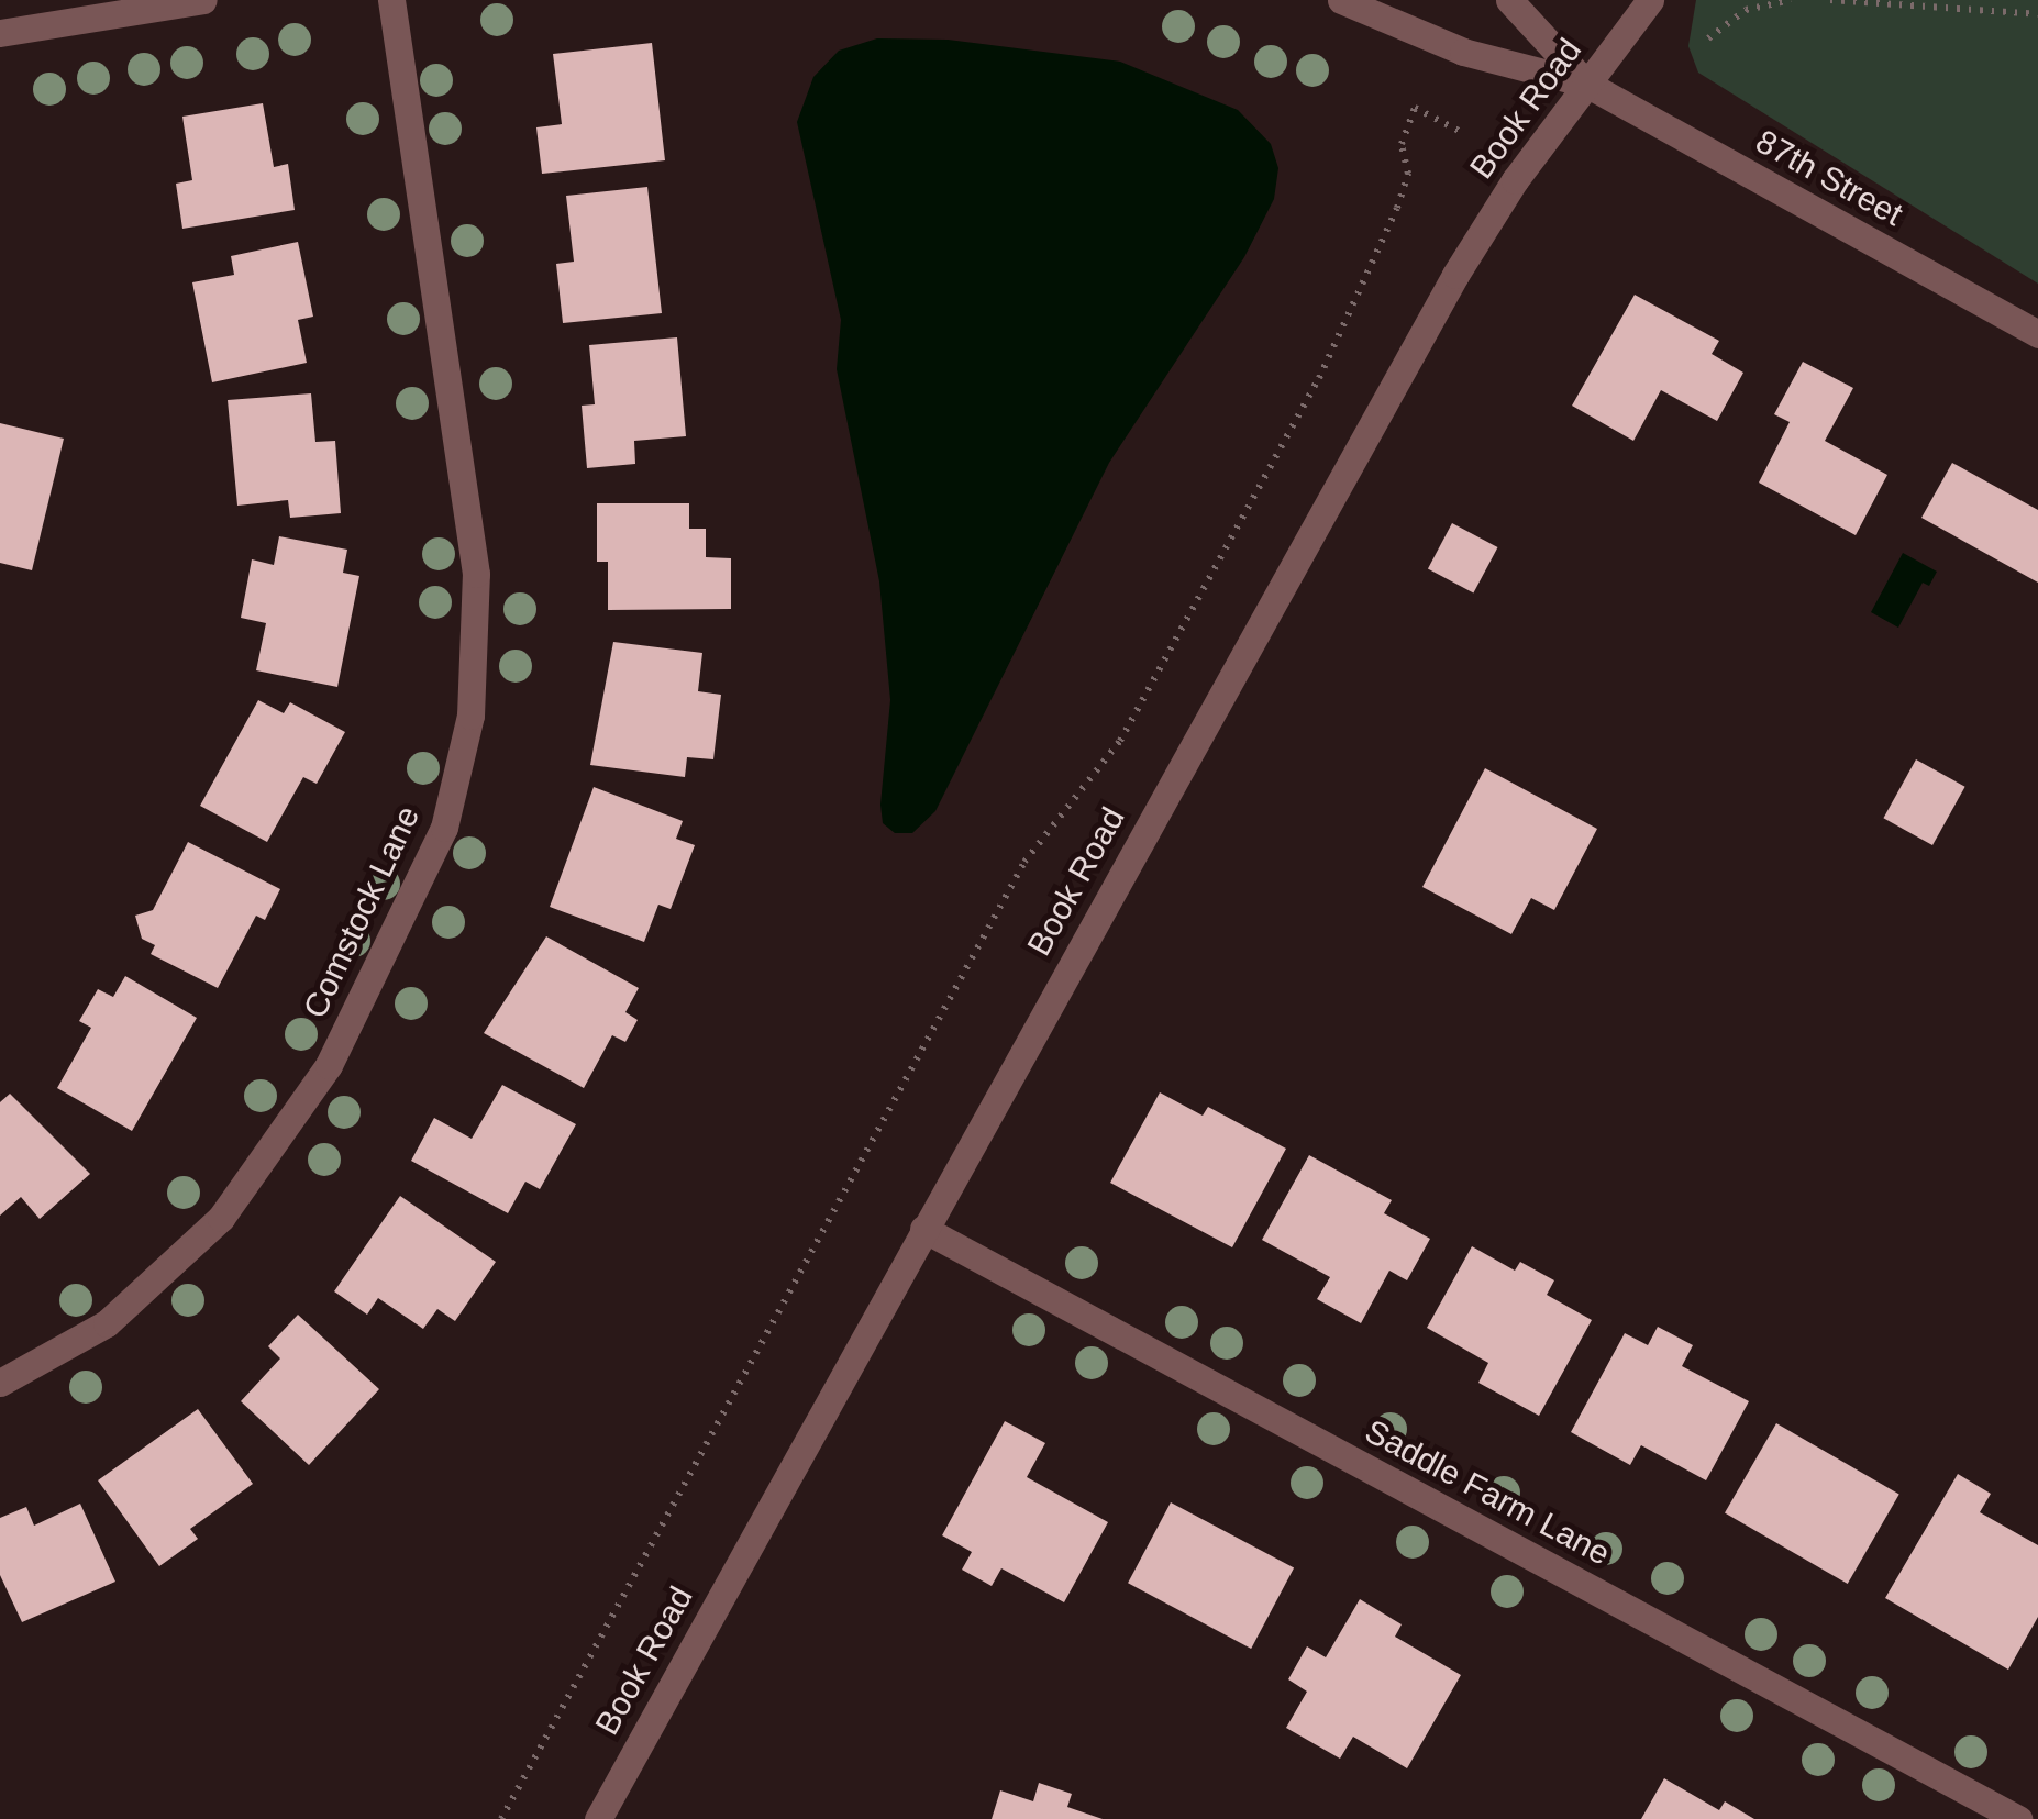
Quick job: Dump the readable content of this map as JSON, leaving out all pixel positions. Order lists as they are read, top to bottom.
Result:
{
  "streets": {
    "street": [
      "Book Road",
      "87th Street",
      "Comstock Lane",
      "Saddle Farm Lane"
    ]
  },
  "crossings": [
    ["Book Road", "87th Street"],
    ["Book Road", "Saddle Farm Lane"]
  ]
}
